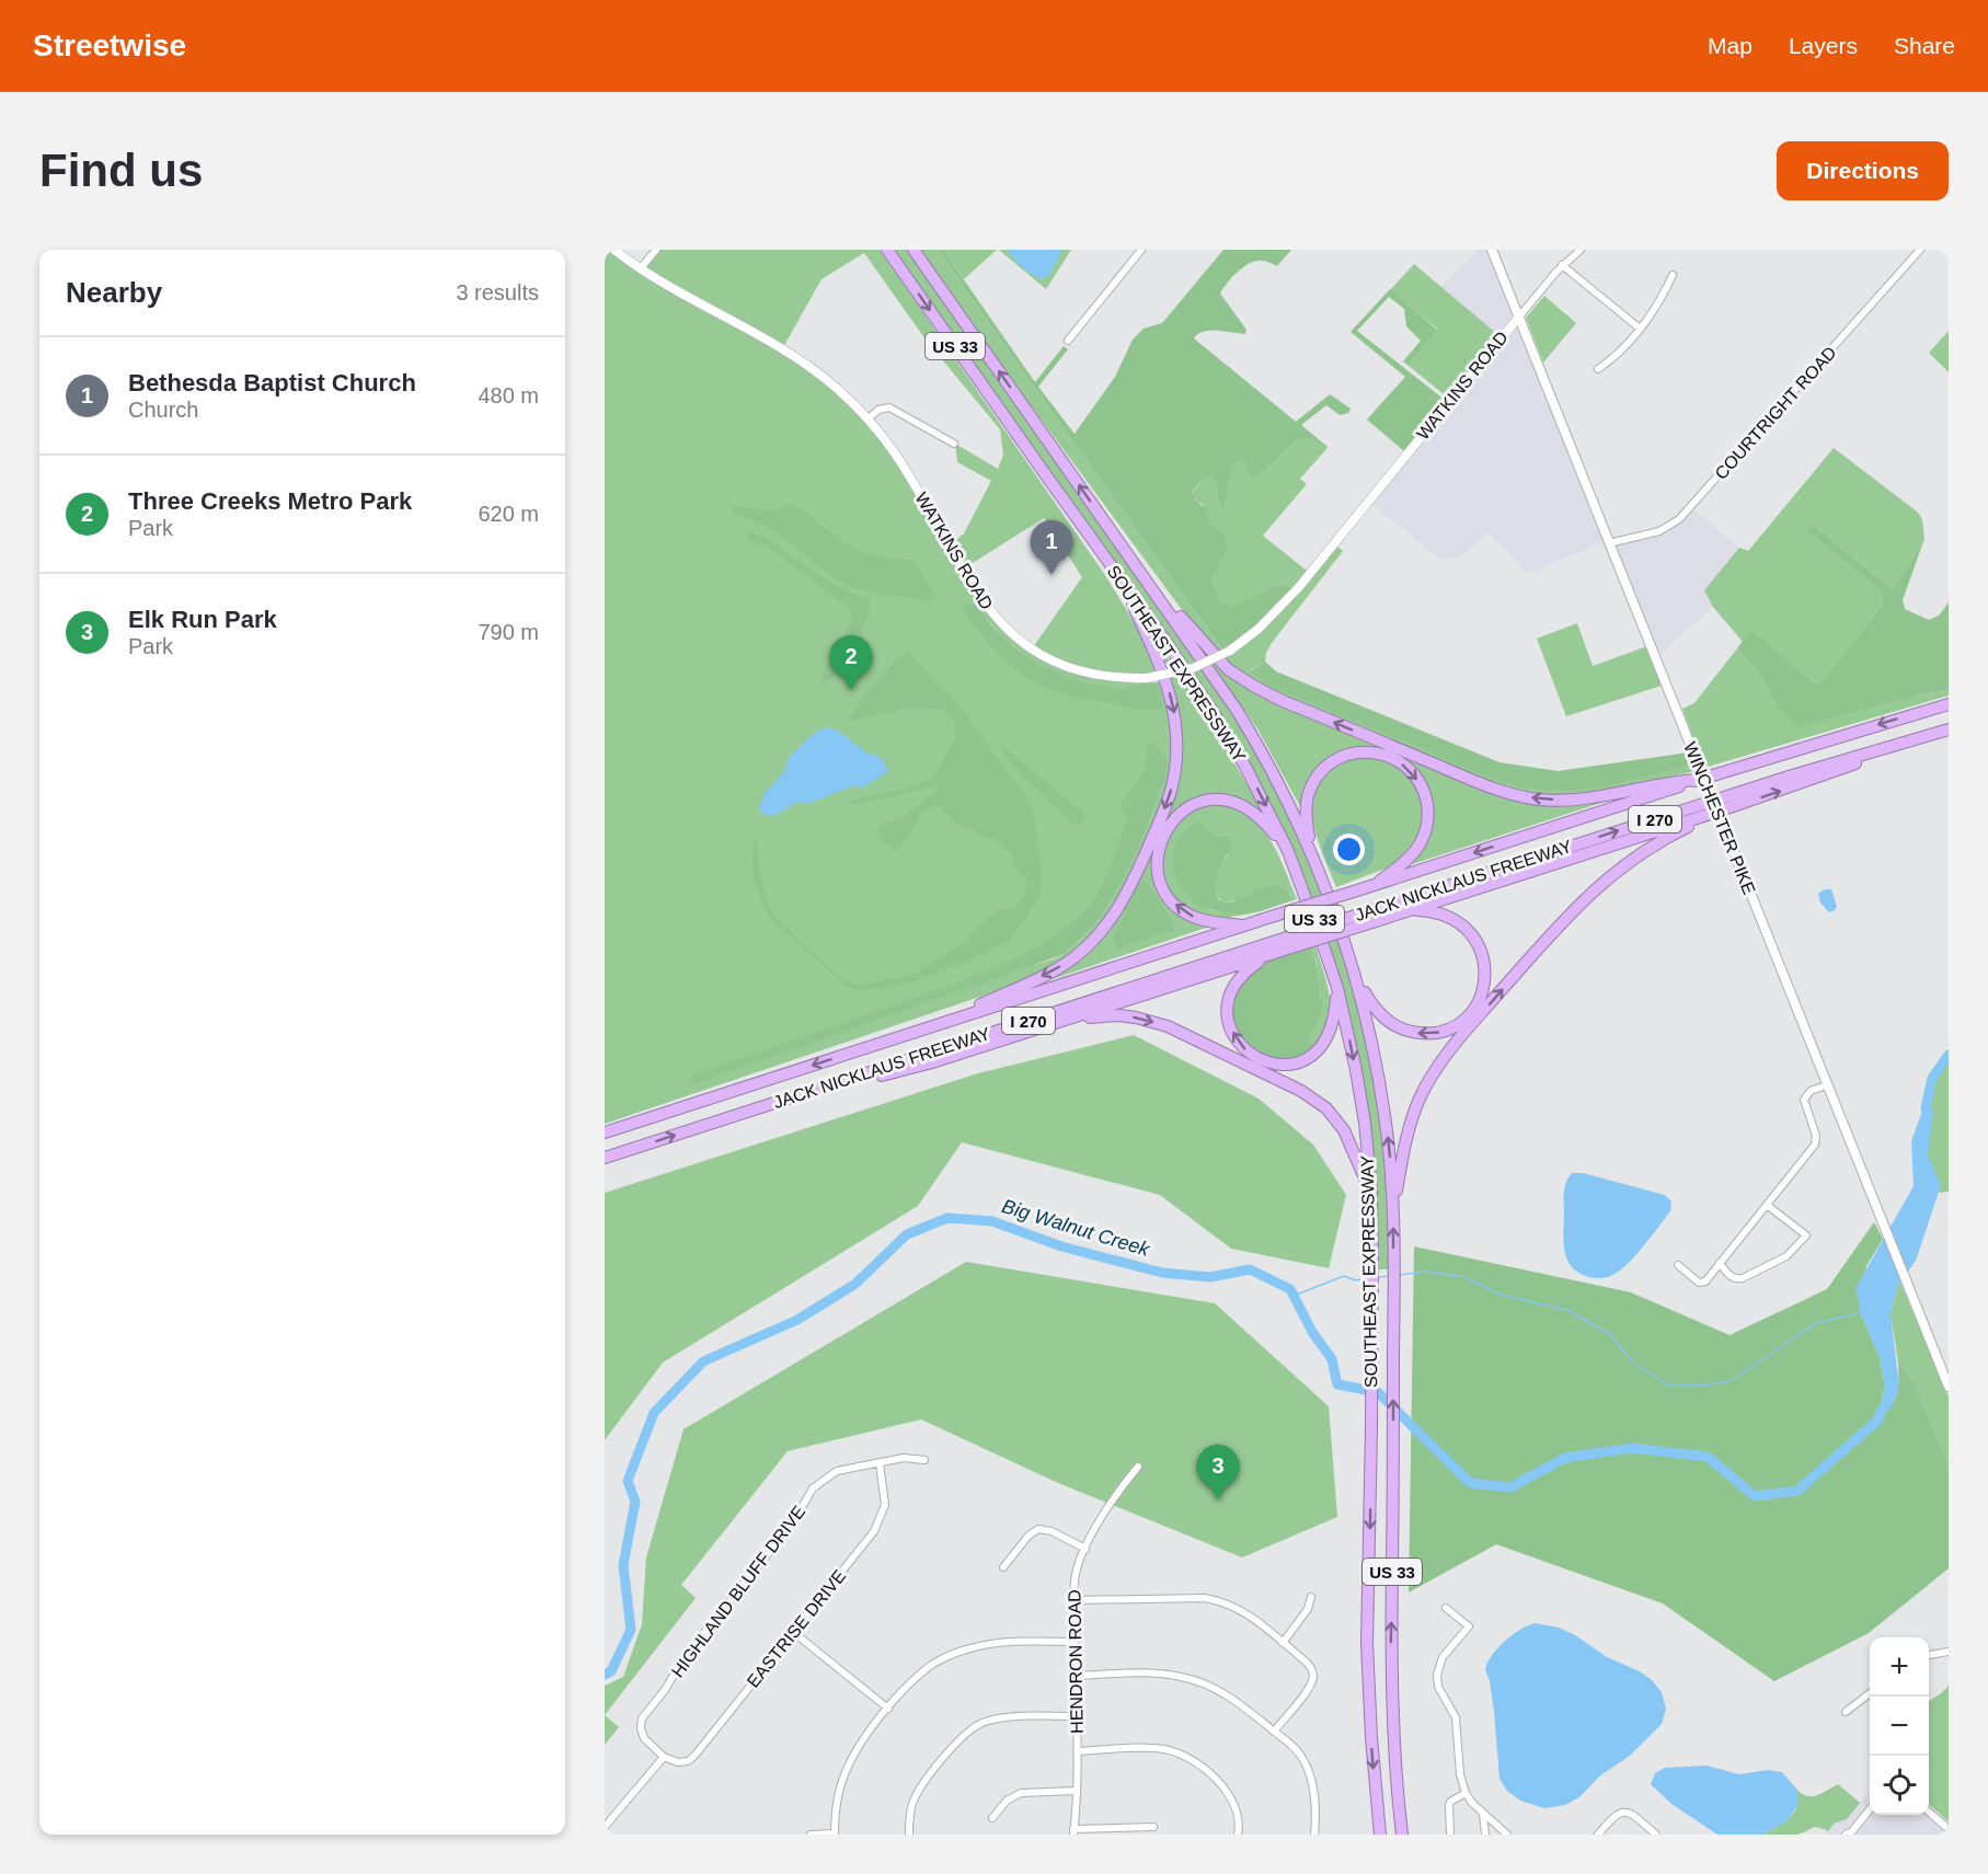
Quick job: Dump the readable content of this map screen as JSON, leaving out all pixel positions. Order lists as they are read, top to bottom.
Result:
{
  "streets": {
    "highway": [
      "US 33",
      "SOUTHEAST EXPRESSWAY",
      "I 270",
      "JACK NICKLAUS FREEWAY"
    ],
    "main road": ["WINCHESTER PIKE"],
    "street": [
      "WATKINS ROAD",
      "COURTRIGHT ROAD",
      "HIGHLAND BLUFF DRIVE",
      "EASTRISE DRIVE",
      "HENDRON ROAD"
    ]
  },
  "crossings": [
    ["WATKINS ROAD", "WINCHESTER PIKE"],
    ["COURTRIGHT ROAD", "WINCHESTER PIKE"],
    ["HIGHLAND BLUFF DRIVE", "EASTRISE DRIVE"]
  ],
  "water": ["Big Walnut Creek"],
  "page": {
    "header": "Streetwise",
    "nav": ["Map", "Layers", "Share"],
    "buttons": "Directions",
    "title": "Find us",
    "heading": ["Nearby", "3 results"],
    "list": [
      {
        "mark": "1",
        "name": "Bethesda Baptist Church",
        "note": "Church",
        "value": "480 m"
      },
      {
        "mark": "2",
        "name": "Three Creeks Metro Park",
        "note": "Park",
        "value": "620 m"
      },
      {
        "mark": "3",
        "name": "Elk Run Park",
        "note": "Park",
        "value": "790 m"
      }
    ],
    "pins": ["1", "2", "3"],
    "map_buttons": ["+", "−"]
  }
}
